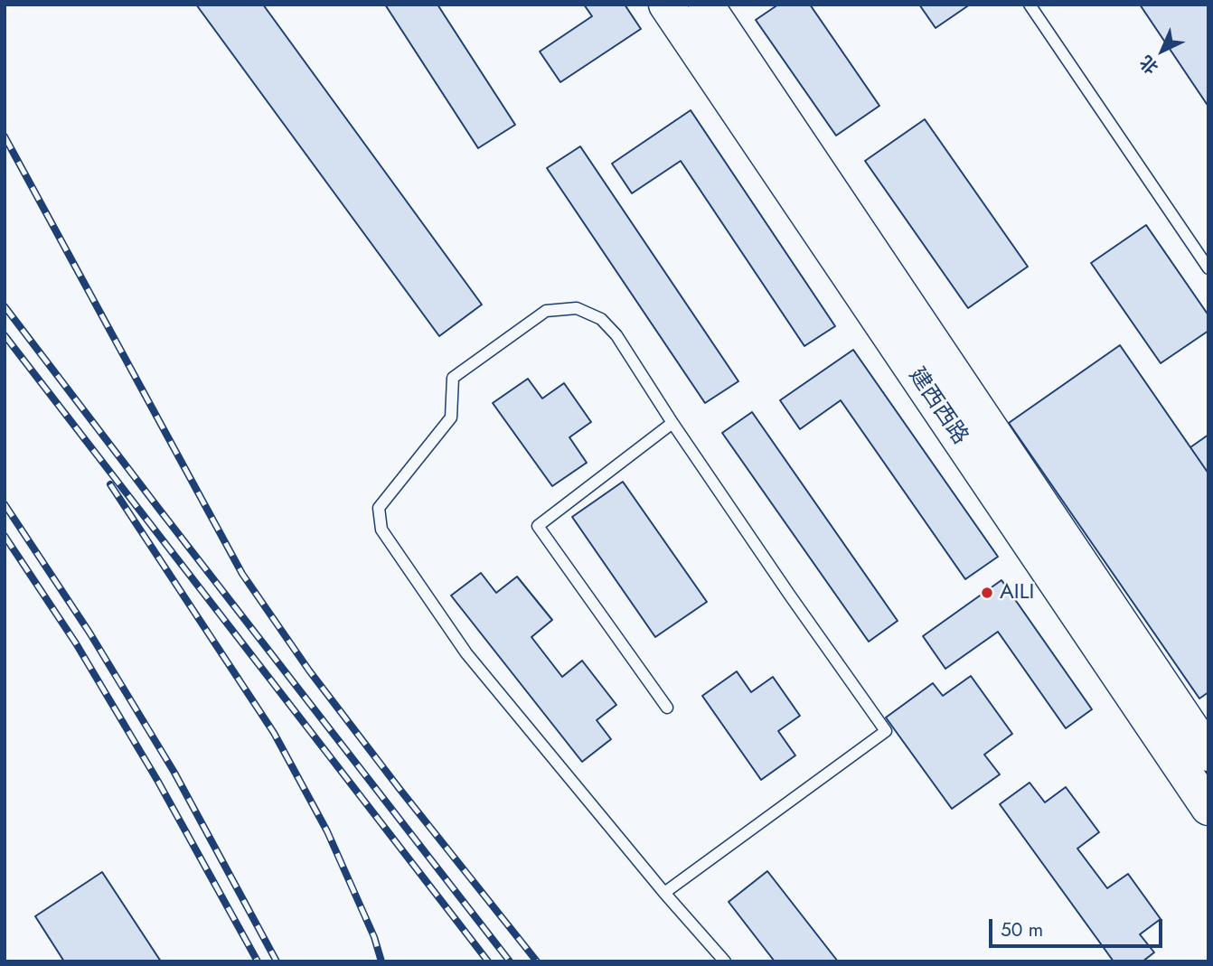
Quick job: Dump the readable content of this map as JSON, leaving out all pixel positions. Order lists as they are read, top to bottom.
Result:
{
  "streets": {
    "highway": ["建西西路"]
  },
  "places": ["AILI"],
  "scale_bar": "50 m",
  "north": "bottom left"
}
